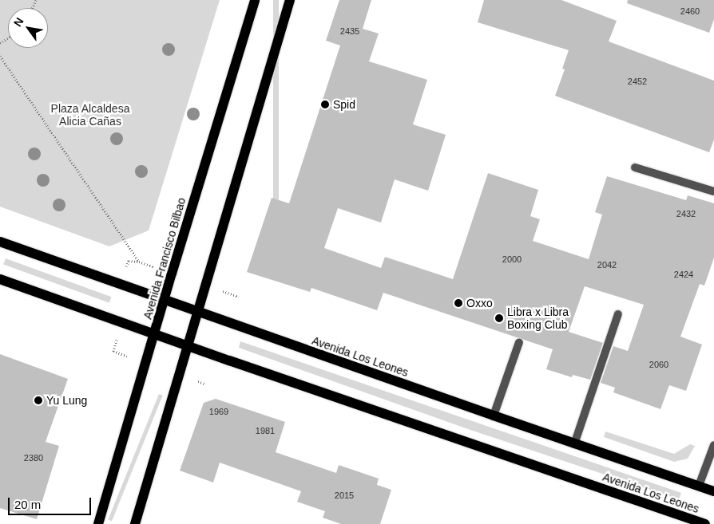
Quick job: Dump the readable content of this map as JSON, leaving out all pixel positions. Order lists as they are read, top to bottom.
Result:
{
  "streets": {
    "main road": ["Avenida Francisco Bilbao", "Avenida Los Leones"]
  },
  "crossings": [
    ["Avenida Francisco Bilbao", "Avenida Los Leones"]
  ],
  "parks": ["Plaza Alcaldesa Alicia Cañas"],
  "places": [
    "Spid",
    "Oxxo",
    "Libra x Libra Boxing Club",
    "Yu Lung"
  ],
  "house_numbers": [
    "2460",
    "2435",
    "2452",
    "2432",
    "2000",
    "2042",
    "2424",
    "2060",
    "1969",
    "1981",
    "2380",
    "2015"
  ],
  "scale_bar": "20 m",
  "north": "top left"
}
